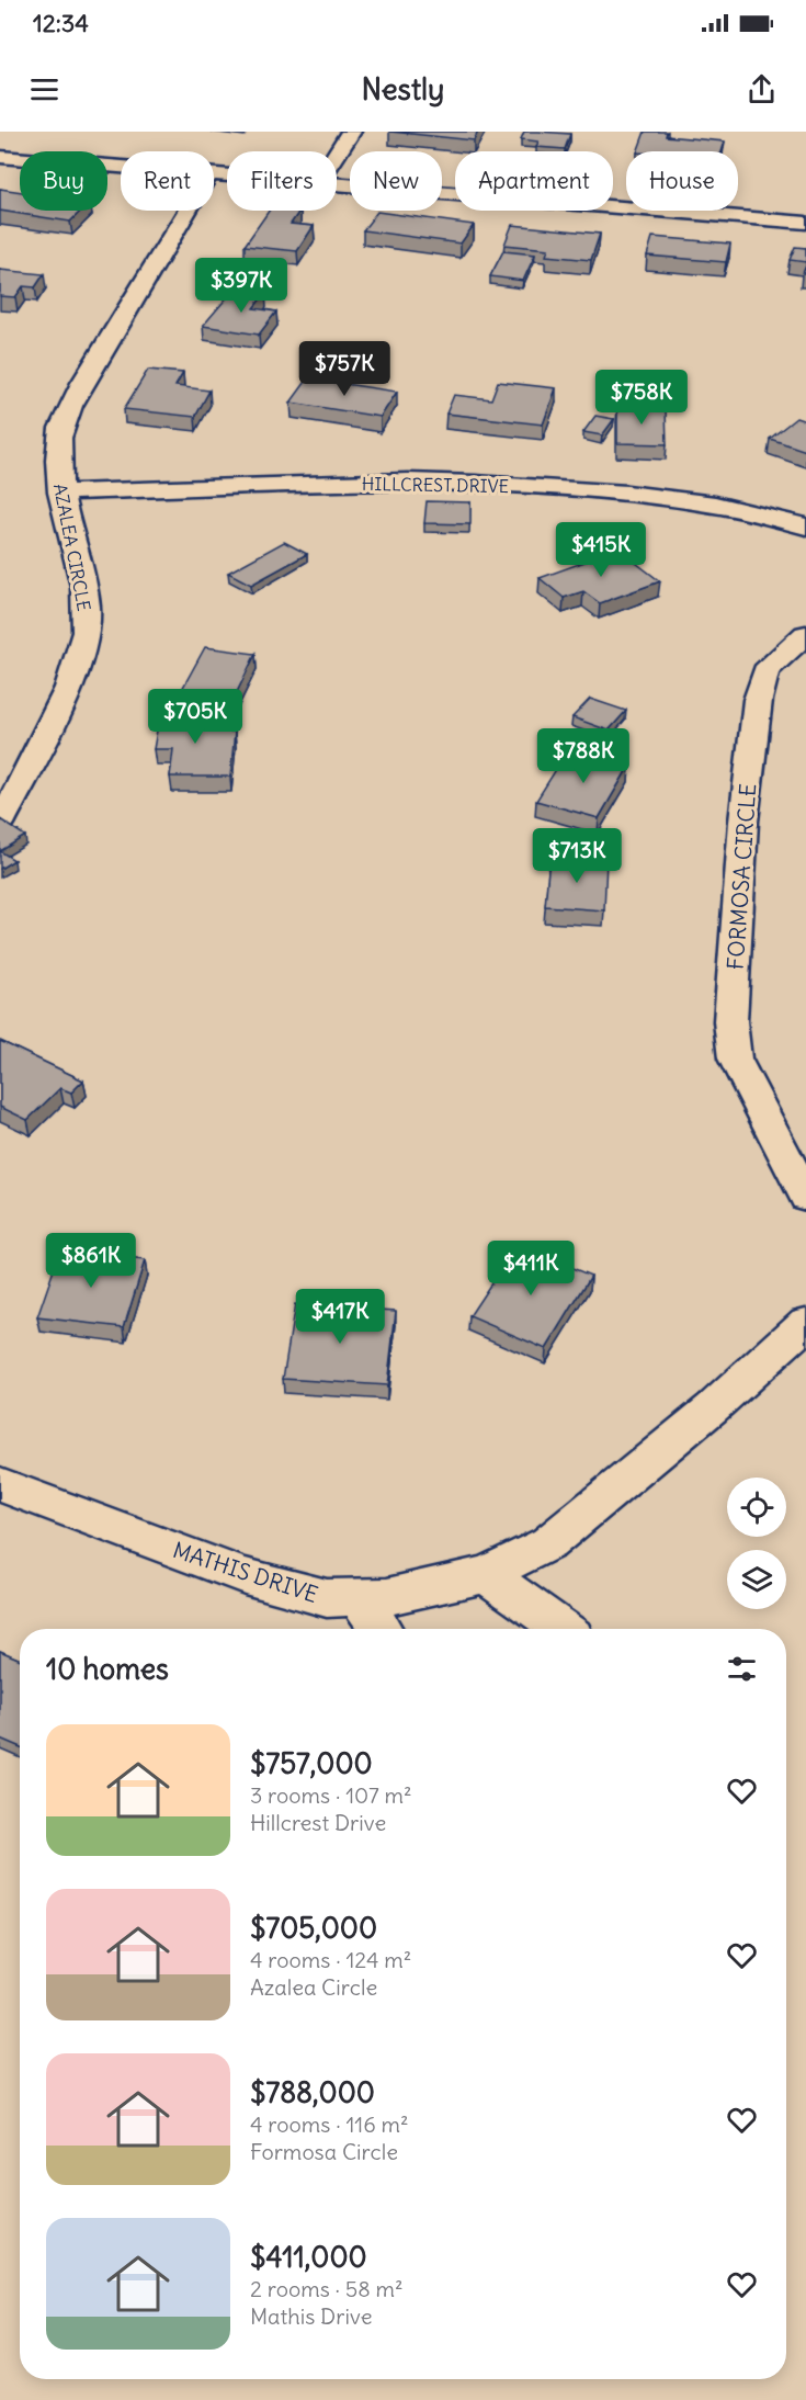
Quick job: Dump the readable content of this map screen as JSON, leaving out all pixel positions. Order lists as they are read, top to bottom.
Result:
{
  "streets": {
    "street": [
      "HILLCREST DRIVE",
      "AZALEA CIRCLE",
      "FORMOSA CIRCLE",
      "MATHIS DRIVE"
    ]
  },
  "crossings": [
    ["HILLCREST DRIVE", "AZALEA CIRCLE"]
  ],
  "page": {
    "status": "12:34",
    "header": "Nestly",
    "chip": [
      "Buy",
      "Rent",
      "Filters",
      "New",
      "Apartment",
      "House"
    ],
    "price": [
      "$397K",
      "$757K",
      "$758K",
      "$415K",
      "$705K",
      "$788K",
      "$713K",
      "$861K",
      "$411K",
      "$417K"
    ],
    "heading": "10 homes",
    "list": [
      {
        "name": "$757,000",
        "note": "3 rooms · 107 m² · Hillcrest Drive"
      },
      {
        "name": "$705,000",
        "note": "4 rooms · 124 m² · Azalea Circle"
      },
      {
        "name": "$788,000",
        "note": "4 rooms · 116 m² · Formosa Circle"
      },
      {
        "name": "$411,000",
        "note": "2 rooms · 58 m² · Mathis Drive"
      }
    ]
  }
}
